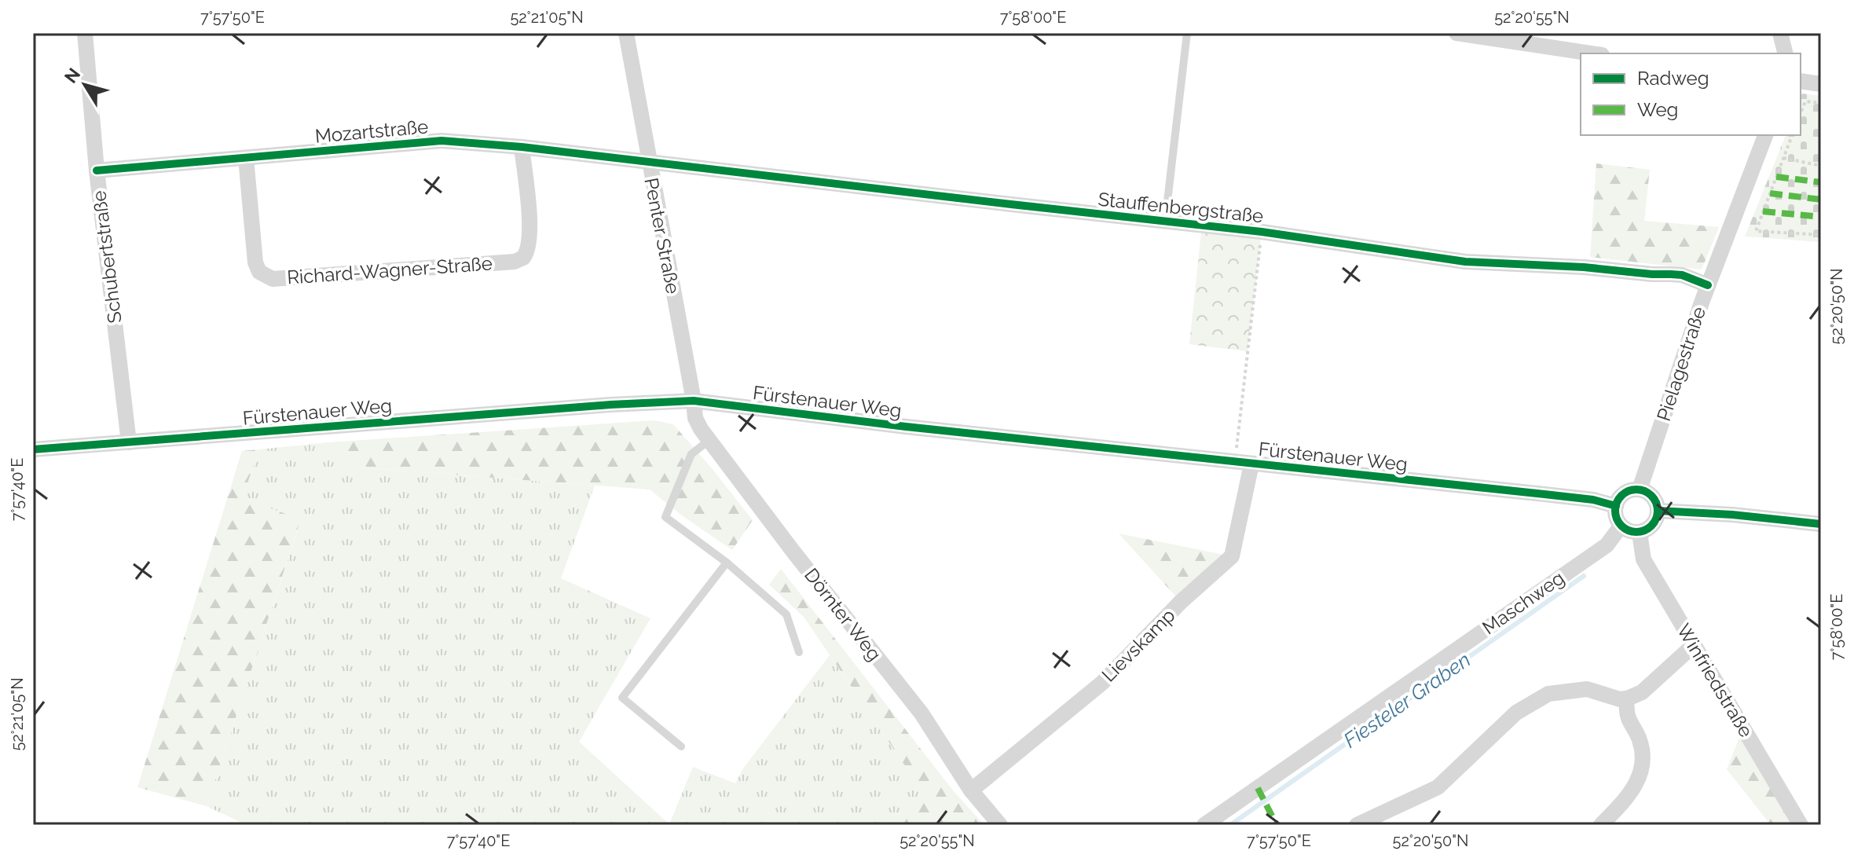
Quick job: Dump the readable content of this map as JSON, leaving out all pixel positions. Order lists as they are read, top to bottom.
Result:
{
  "streets": {
    "street": [
      "Mozartstraße",
      "Stauffenbergstraße",
      "Penter Straße",
      "Schubertstraße",
      "Richard-Wagner-Straße",
      "Pielagestraße",
      "Fürstenauer Weg",
      "Maschweg",
      "Dörnter Weg",
      "Lievskamp",
      "Winfriedstraße"
    ]
  },
  "crossings": [
    ["Mozartstraße", "Stauffenbergstraße"],
    ["Mozartstraße", "Penter Straße"],
    ["Mozartstraße", "Schubertstraße"],
    ["Mozartstraße", "Richard-Wagner-Straße"],
    ["Stauffenbergstraße", "Penter Straße"],
    ["Stauffenbergstraße", "Pielagestraße"],
    ["Penter Straße", "Fürstenauer Weg"],
    ["Penter Straße", "Dörnter Weg"],
    ["Schubertstraße", "Fürstenauer Weg"],
    ["Pielagestraße", "Fürstenauer Weg"],
    ["Pielagestraße", "Maschweg"],
    ["Pielagestraße", "Winfriedstraße"],
    ["Fürstenauer Weg", "Maschweg"],
    ["Fürstenauer Weg", "Dörnter Weg"],
    ["Fürstenauer Weg", "Lievskamp"],
    ["Fürstenauer Weg", "Winfriedstraße"],
    ["Maschweg", "Winfriedstraße"],
    ["Dörnter Weg", "Lievskamp"]
  ],
  "water": ["Fiesteler Graben"],
  "legend": ["Radweg", "Weg"],
  "north": "top left",
  "coordinates": [
    "7°57'50\"E",
    "52°21'05\"N",
    "7°58'00\"E",
    "52°20'55\"N",
    "52°20'50\"N",
    "7°57'40\"E"
  ]
}
